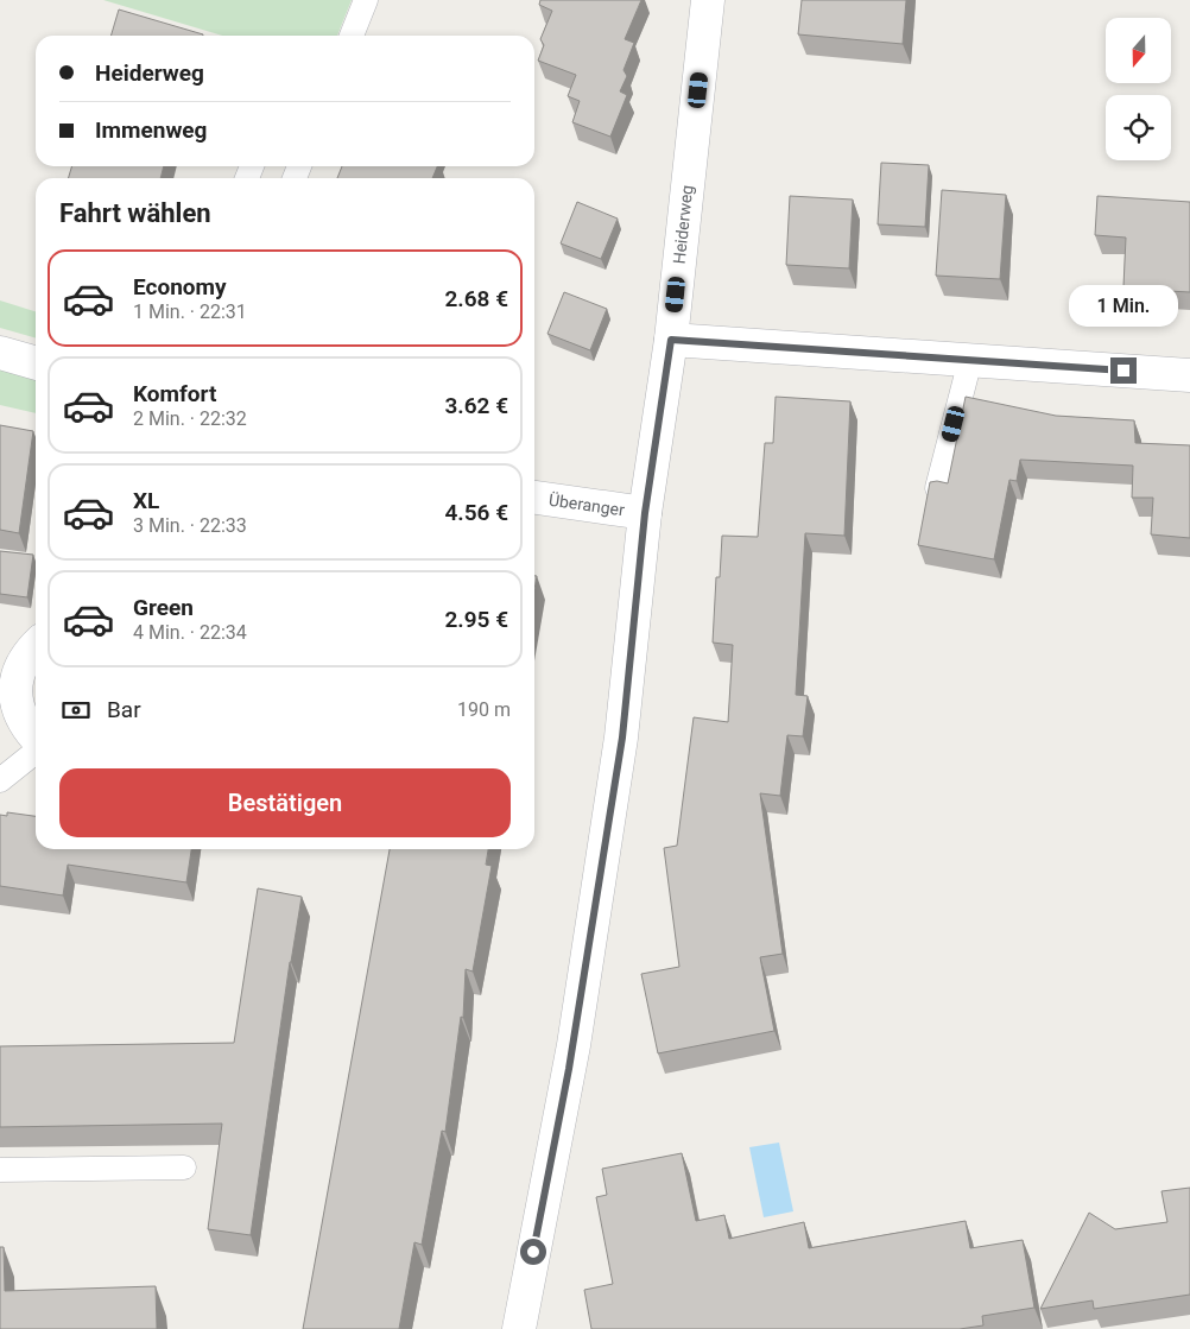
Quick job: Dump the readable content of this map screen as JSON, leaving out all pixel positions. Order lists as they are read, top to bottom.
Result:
{
  "streets": {
    "street": ["Heiderweg", "Überanger"]
  },
  "crossings": [
    ["Heiderweg", "Überanger"]
  ],
  "north": "bottom",
  "page": {
    "banner": ["Heiderweg", "Immenweg"],
    "heading": "Fahrt wählen",
    "list": [
      {
        "name": "Economy",
        "note": "1 Min. · 22:31",
        "value": "2.68 €"
      },
      {
        "name": "Komfort",
        "note": "2 Min. · 22:32",
        "value": "3.62 €"
      },
      {
        "name": "XL",
        "note": "3 Min. · 22:33",
        "value": "4.56 €"
      },
      {
        "name": "Green",
        "note": "4 Min. · 22:34",
        "value": "2.95 €"
      }
    ],
    "bubble": "1 Min.",
    "pay": ["Bar", "190 m"],
    "buttons": "Bestätigen"
  }
}
